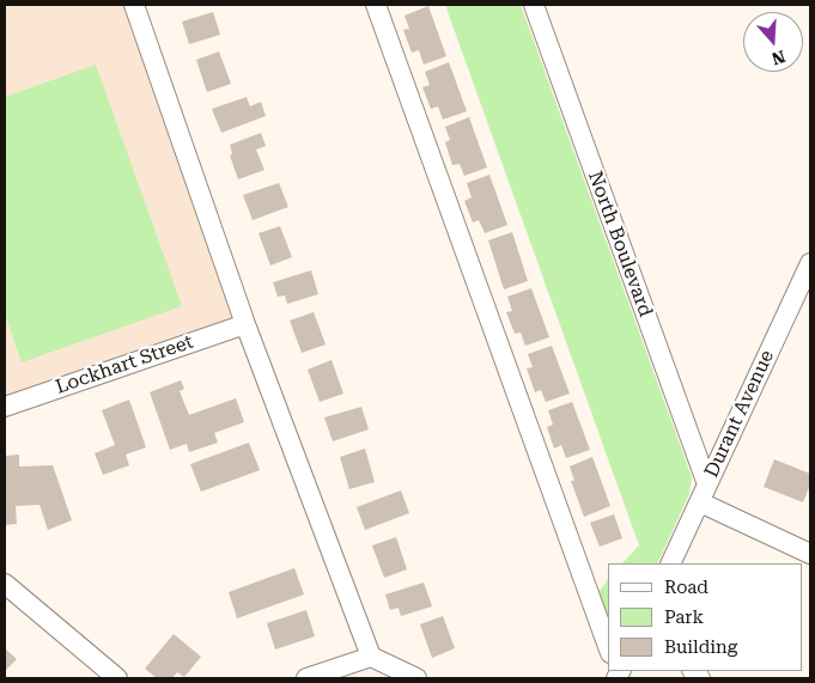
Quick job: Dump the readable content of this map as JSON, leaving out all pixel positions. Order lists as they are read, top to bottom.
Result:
{
  "streets": {
    "street": ["North Boulevard", "Lockhart Street", "Durant Avenue"]
  },
  "crossings": [
    ["North Boulevard", "Durant Avenue"]
  ],
  "legend": ["Road", "Park", "Building"],
  "north": "bottom"
}
